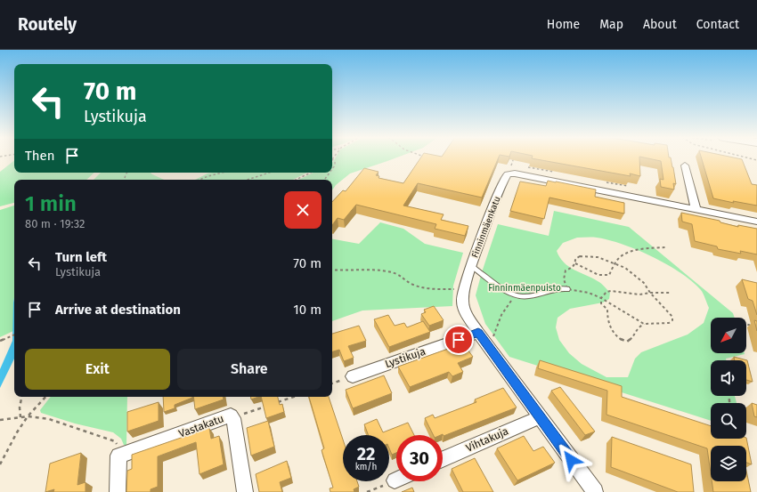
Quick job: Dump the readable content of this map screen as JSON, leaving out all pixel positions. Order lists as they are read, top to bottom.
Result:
{
  "streets": {
    "street": [
      "Finninmäenkatu",
      "Lystikuja",
      "Vastakatu",
      "Vihtakuja"
    ]
  },
  "crossings": [
    ["Finninmäenkatu", "Lystikuja"],
    ["Finninmäenkatu", "Vihtakuja"]
  ],
  "parks": ["Finninmäenpuisto"],
  "north": "bottom left",
  "page": {
    "header": "Routely",
    "nav": [
      "Home",
      "Map",
      "About",
      "Contact"
    ],
    "turn": ["70 m", "Lystikuja"],
    "then": "Then",
    "heading": ["1 min", "80 m · 19:32"],
    "list": [
      {
        "name": "Turn left",
        "note": "Lystikuja",
        "value": "70 m"
      },
      {
        "name": "Arrive at destination",
        "value": "10 m"
      }
    ],
    "buttons": ["Exit", "Share"],
    "speed": "22 km/h",
    "limit": "30"
  }
}
